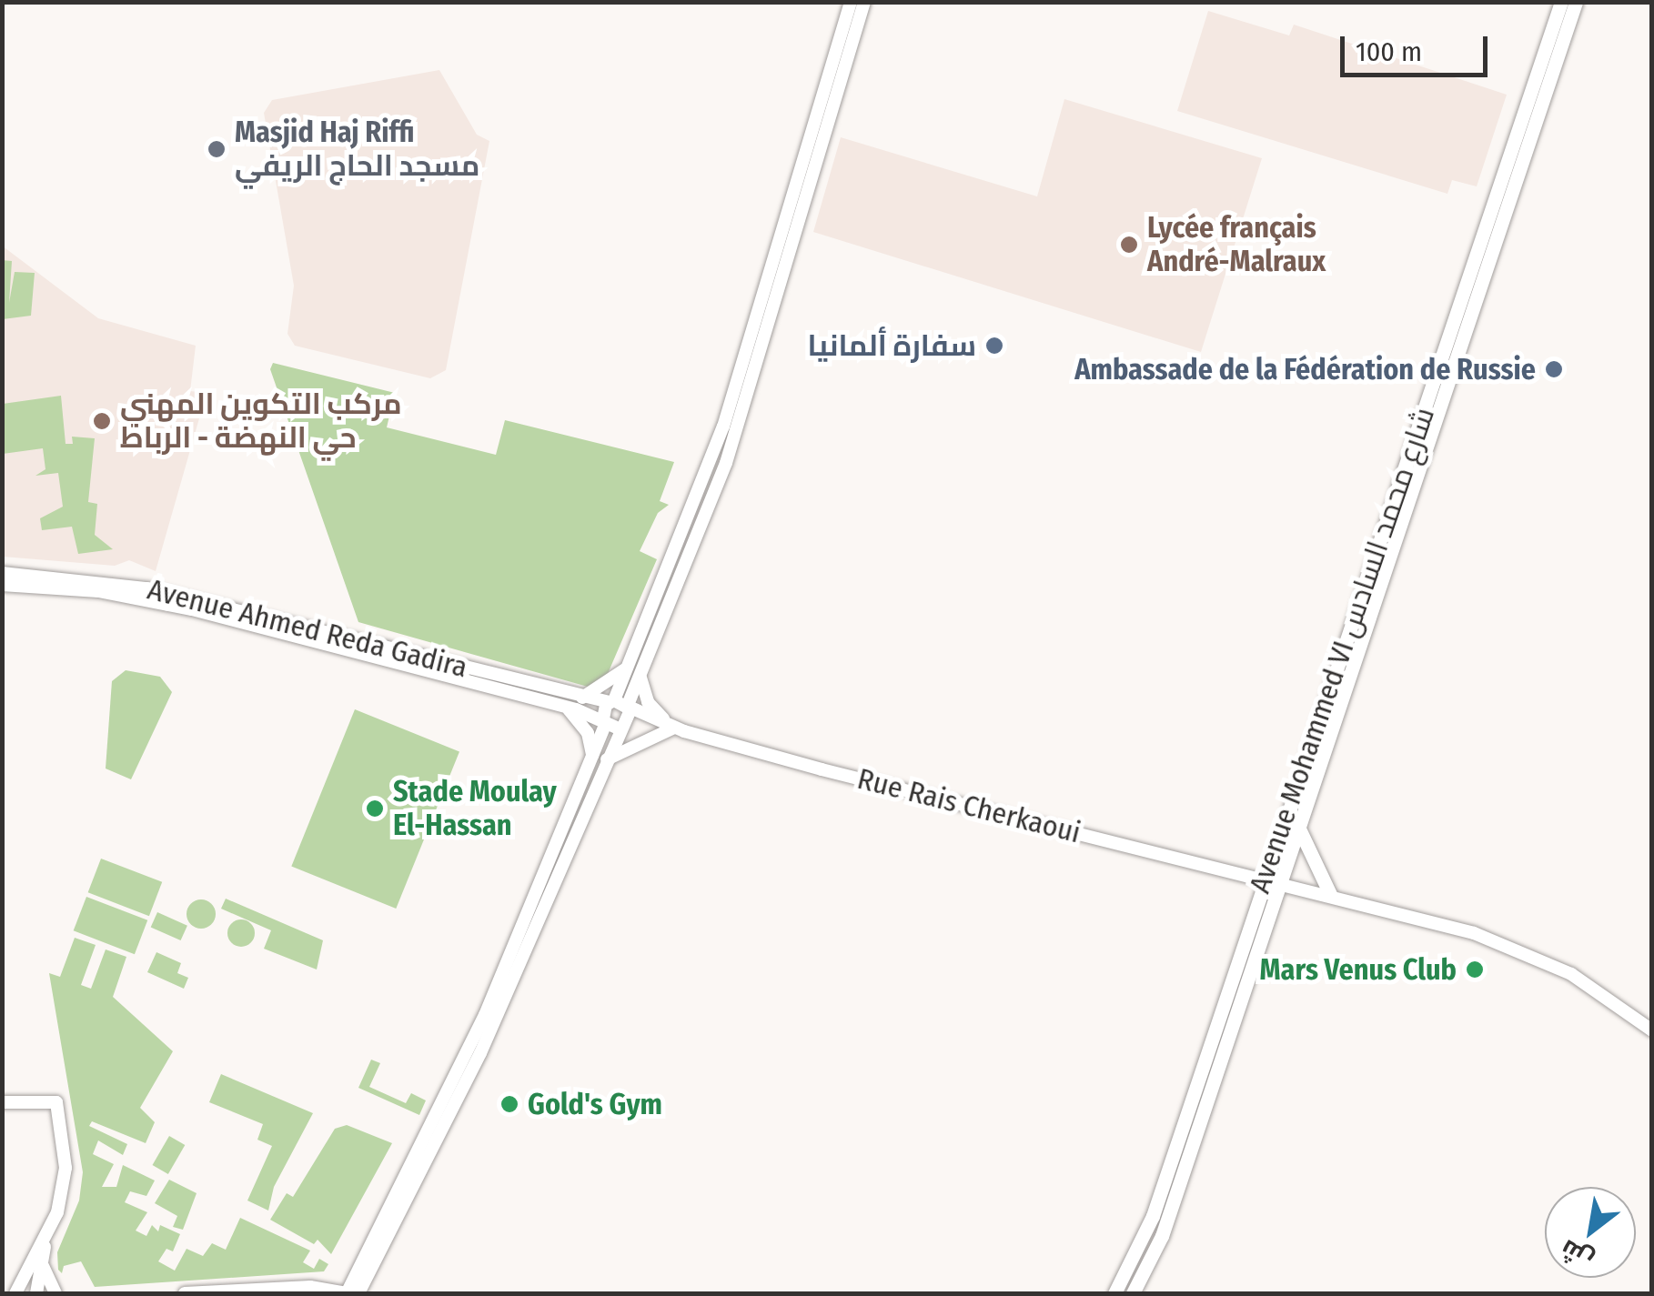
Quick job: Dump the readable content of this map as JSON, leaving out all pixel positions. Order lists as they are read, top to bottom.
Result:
{
  "streets": {
    "main road": ["Avenue Ahmed Reda Gadira", "Avenue Mohammed VI شارع محمد السادس", "Rue Rais Cherkaoui"]
  },
  "crossings": [
    ["Avenue Ahmed Reda Gadira", "Rue Rais Cherkaoui"],
    ["Avenue Mohammed VI شارع محمد السادس", "Rue Rais Cherkaoui"]
  ],
  "places": [
    "Masjid Haj Riffi مسجد الحاج الريفي",
    "Lycée français André-Malraux",
    "سفارة ألمانيا",
    "Ambassade de la Fédération de Russie",
    "مركب التكوين المهني حي النهضة - الرباط",
    "Stade Moulay El-Hassan",
    "Mars Venus Club",
    "Gold's Gym"
  ],
  "scale_bar": "100 m",
  "north": "bottom left"
}
